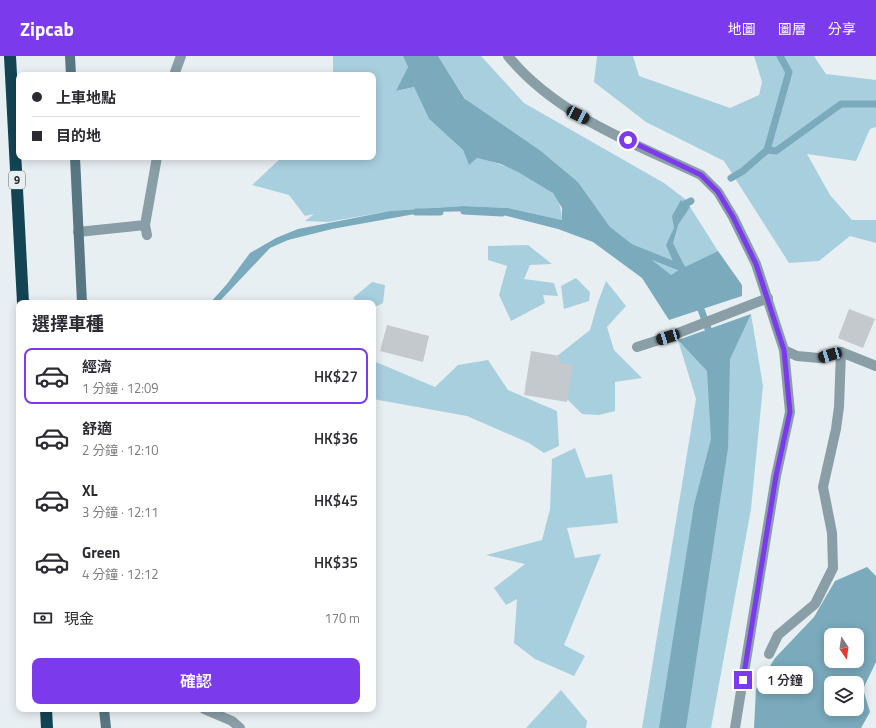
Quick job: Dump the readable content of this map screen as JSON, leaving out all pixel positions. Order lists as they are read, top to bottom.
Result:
{
  "streets": {
    "highway": ["9"]
  },
  "north": "bottom",
  "page": {
    "header": "Zipcab",
    "nav": ["地圖", "圖層", "分享"],
    "banner": ["上車地點", "目的地"],
    "heading": "選擇車種",
    "list": [
      {
        "name": "經濟",
        "note": "1 分鐘 · 12:09",
        "value": "HK$27"
      },
      {
        "name": "舒適",
        "note": "2 分鐘 · 12:10",
        "value": "HK$36"
      },
      {
        "name": "XL",
        "note": "3 分鐘 · 12:11",
        "value": "HK$45"
      },
      {
        "name": "Green",
        "note": "4 分鐘 · 12:12",
        "value": "HK$35"
      }
    ],
    "pay": ["現金", "170 m"],
    "buttons": "確認",
    "bubble": "1 分鐘"
  }
}
